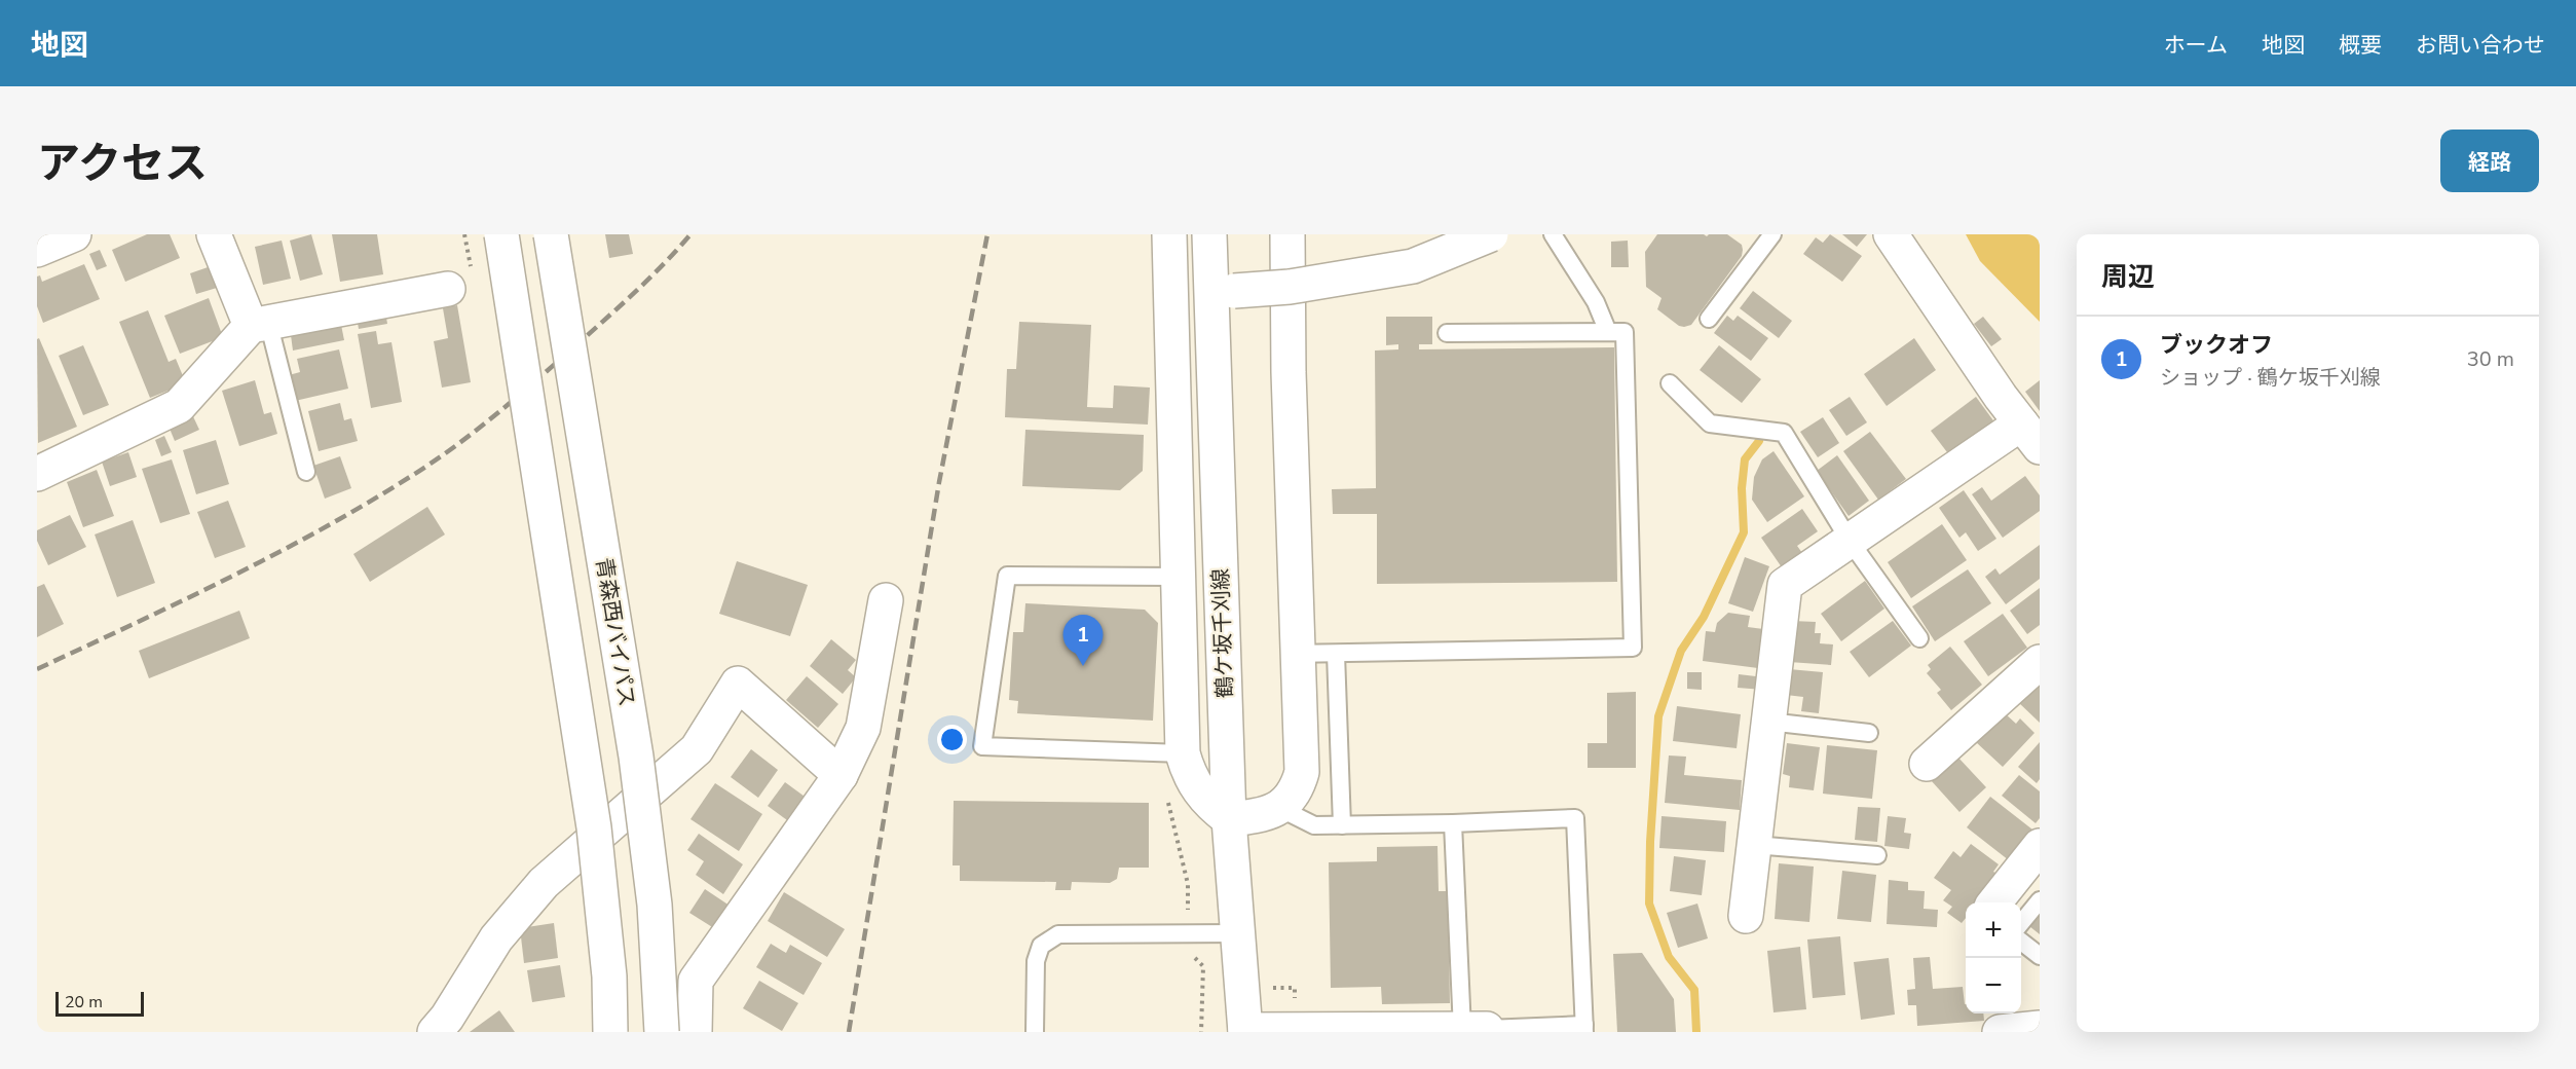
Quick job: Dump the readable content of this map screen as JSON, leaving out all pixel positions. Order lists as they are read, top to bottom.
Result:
{
  "streets": {
    "main road": ["青森西バイパス", "鶴ケ坂千刈線"]
  },
  "scale_bar": "20 m",
  "page": {
    "header": "地図",
    "nav": [
      "ホーム",
      "地図",
      "概要",
      "お問い合わせ"
    ],
    "title": "アクセス",
    "buttons": "経路",
    "heading": "周辺",
    "list": [
      {
        "mark": "1",
        "name": "ブックオフ",
        "note": "ショップ · 鶴ケ坂千刈線",
        "value": "30 m"
      }
    ],
    "pins": "1",
    "map_buttons": ["+", "−"],
    "scale": "20 m"
  }
}
